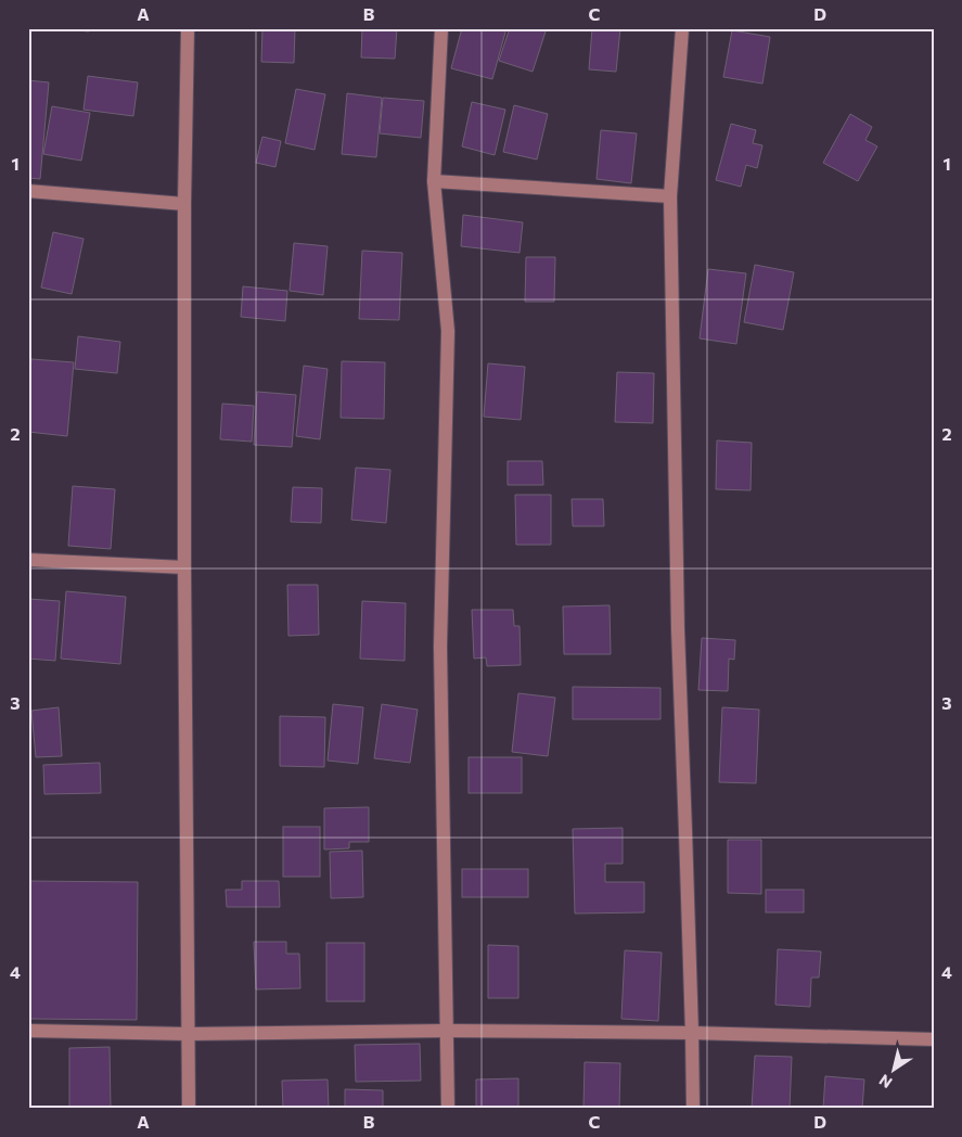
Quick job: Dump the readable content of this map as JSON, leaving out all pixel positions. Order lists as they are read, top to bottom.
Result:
{
  "north": "bottom left",
  "grid": {
    "columns": [
      "A",
      "B",
      "C",
      "D"
    ],
    "rows": [
      "1",
      "2",
      "3",
      "4"
    ]
  }
}
